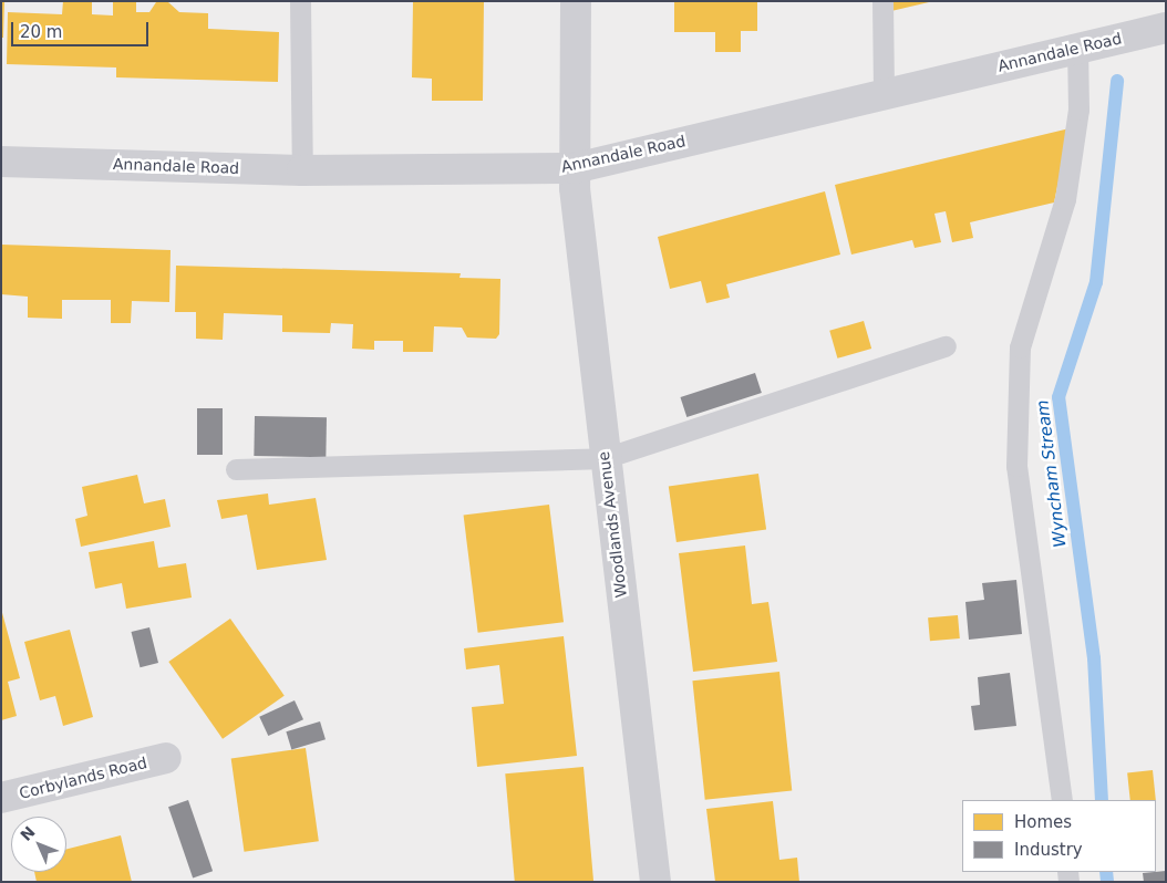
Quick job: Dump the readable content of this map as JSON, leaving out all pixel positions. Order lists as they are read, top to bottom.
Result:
{
  "streets": {
    "street": ["Annandale Road", "Woodlands Avenue", "Corbylands Road"]
  },
  "crossings": [
    ["Annandale Road", "Woodlands Avenue"]
  ],
  "water": ["Wyncham Stream"],
  "legend": ["Homes", "Industry"],
  "scale_bar": "20 m",
  "north": "top left"
}
